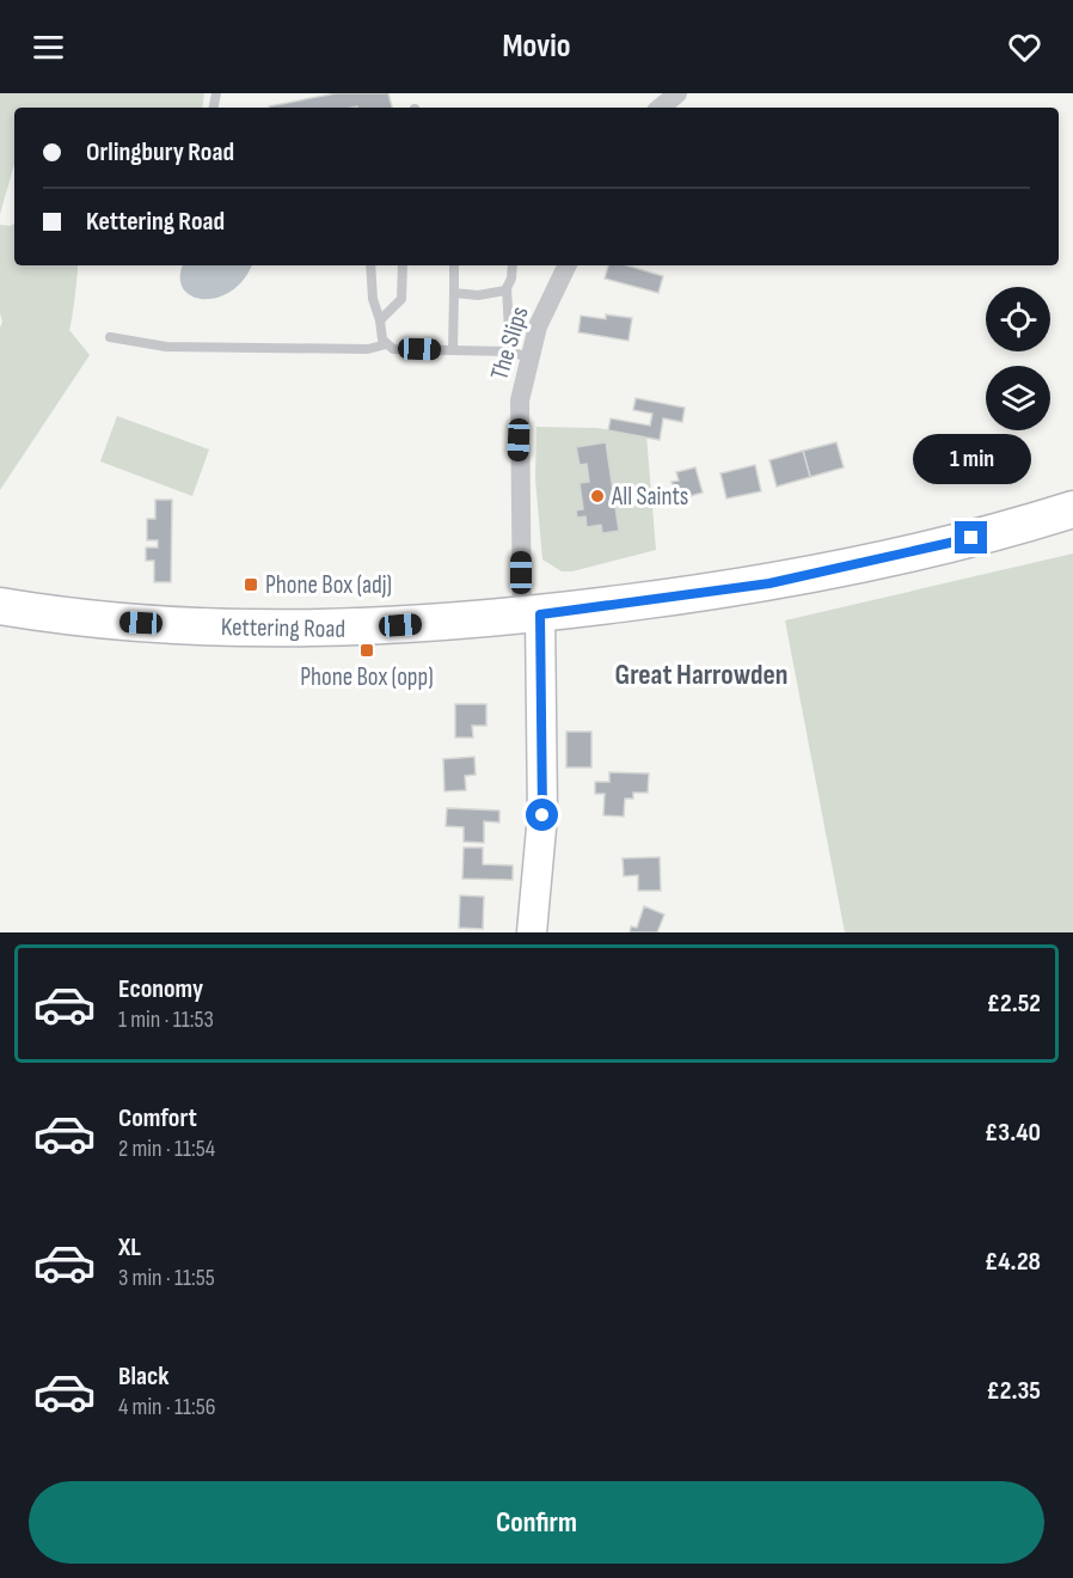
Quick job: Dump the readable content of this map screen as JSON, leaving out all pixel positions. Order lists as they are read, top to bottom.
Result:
{
  "streets": {
    "highway": ["Kettering Road"],
    "street": ["The Slips"]
  },
  "crossings": [
    ["The Slips", "Kettering Road"]
  ],
  "districts": ["Great Harrowden"],
  "places": {
    "other": ["All Saints"],
    "transit": ["Phone Box (adj)", "Phone Box (opp)"]
  },
  "page": {
    "header": "Movio",
    "banner": ["Orlingbury Road", "Kettering Road"],
    "bubble": "1 min",
    "list": [
      {
        "name": "Economy",
        "note": "1 min · 11:53",
        "value": "£2.52"
      },
      {
        "name": "Comfort",
        "note": "2 min · 11:54",
        "value": "£3.40"
      },
      {
        "name": "XL",
        "note": "3 min · 11:55",
        "value": "£4.28"
      },
      {
        "name": "Black",
        "note": "4 min · 11:56",
        "value": "£2.35"
      }
    ],
    "buttons": "Confirm"
  }
}
